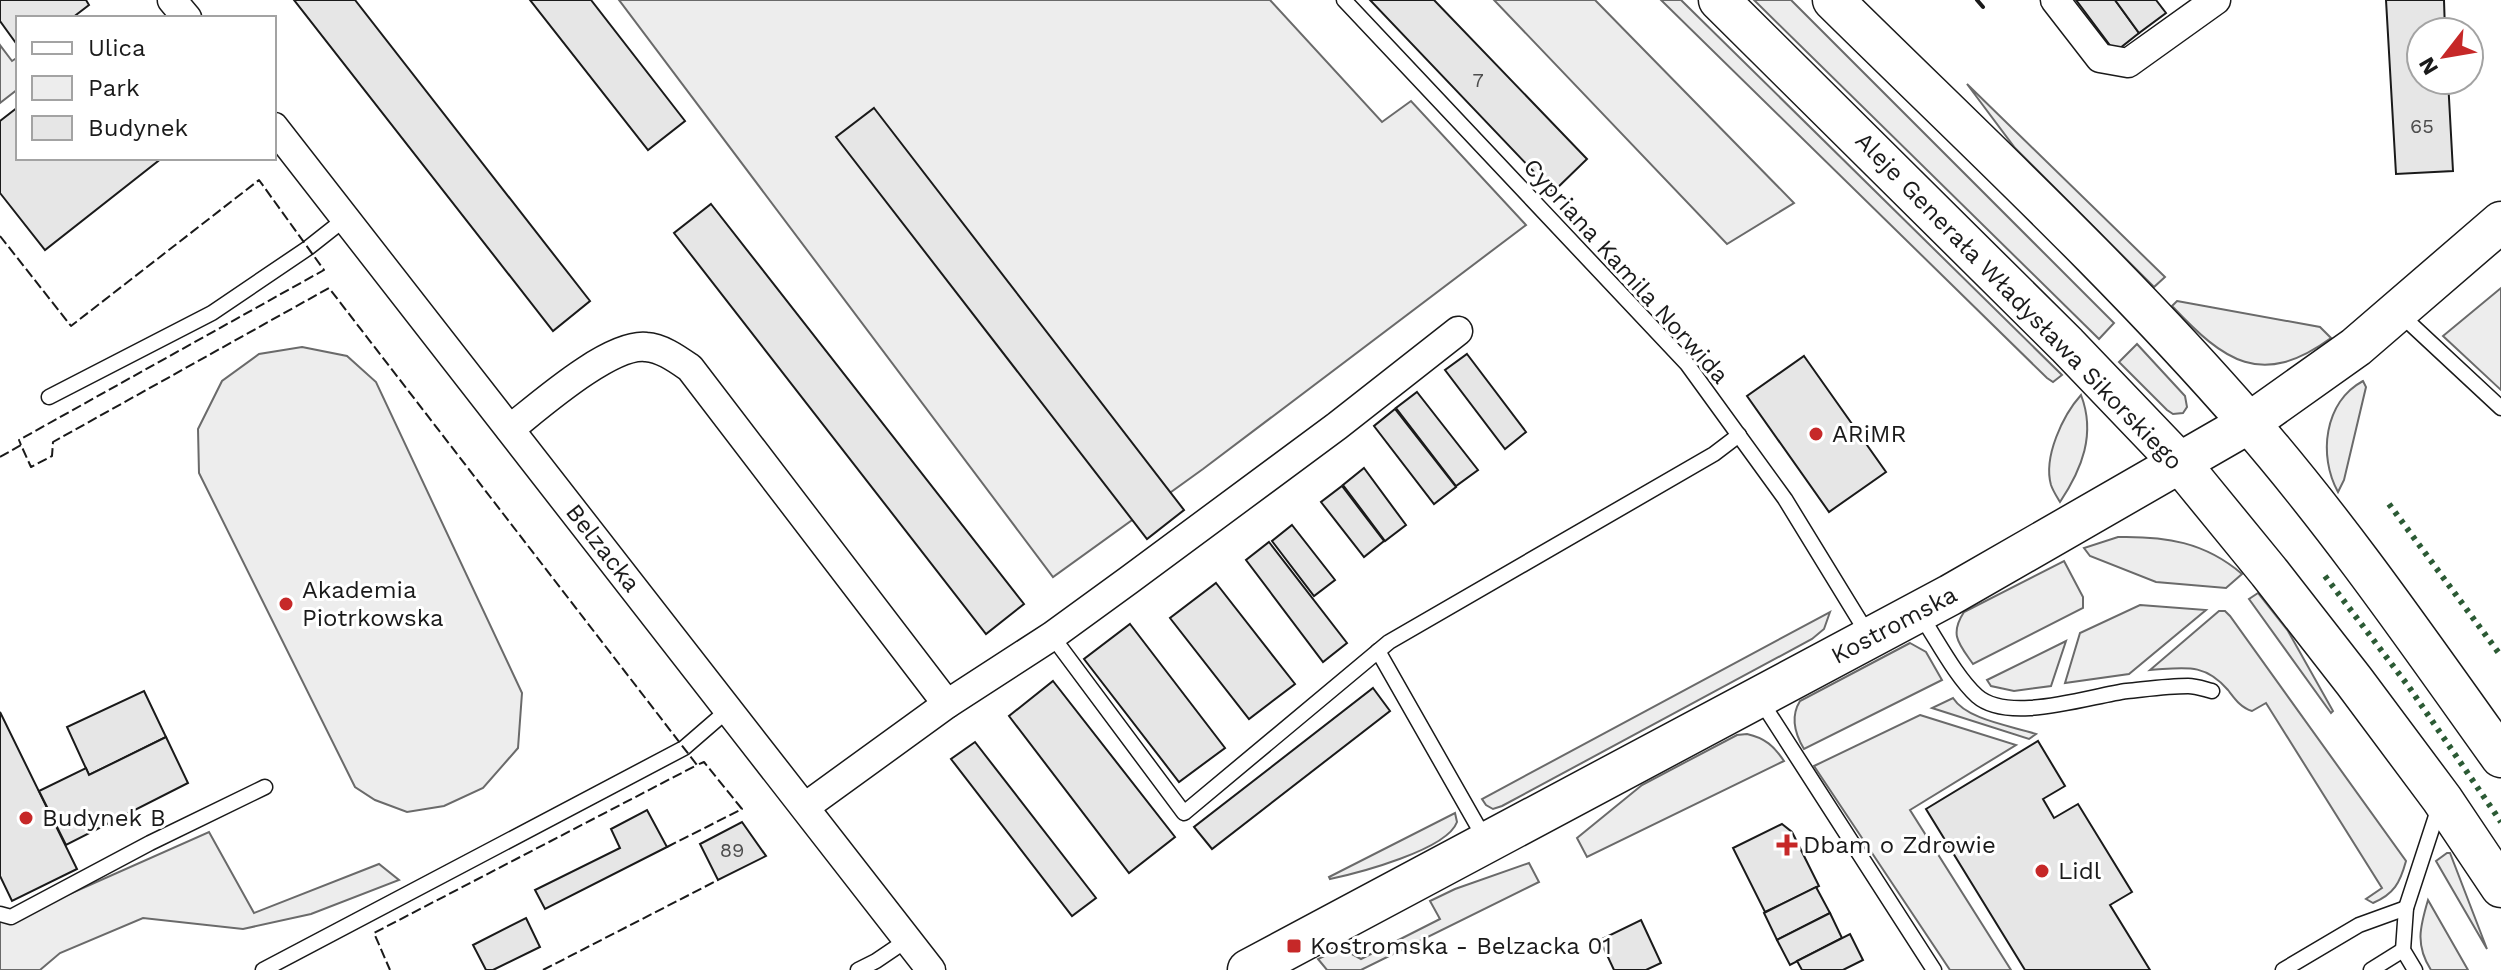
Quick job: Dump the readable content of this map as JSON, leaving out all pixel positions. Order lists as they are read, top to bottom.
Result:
{
  "streets": {
    "main road": ["Aleje Generała Władysława Sikorskiego", "Kostromska"],
    "street": ["Belzacka"],
    "lane": ["Cypriana Kamila Norwida"]
  },
  "crossings": [
    ["Cypriana Kamila Norwida", "Kostromska"],
    ["Aleje Generała Władysława Sikorskiego", "Kostromska"]
  ],
  "places": {
    "other": [
      "ARiMR",
      "Akademia Piotrkowska",
      "Budynek B",
      "Lidl"
    ],
    "health": ["Dbam o Zdrowie"],
    "transit": ["Kostromska - Belzacka 01"]
  },
  "house_numbers": ["7", "65", "89"],
  "legend": ["Ulica", "Park", "Budynek"],
  "north": "bottom left"
}
